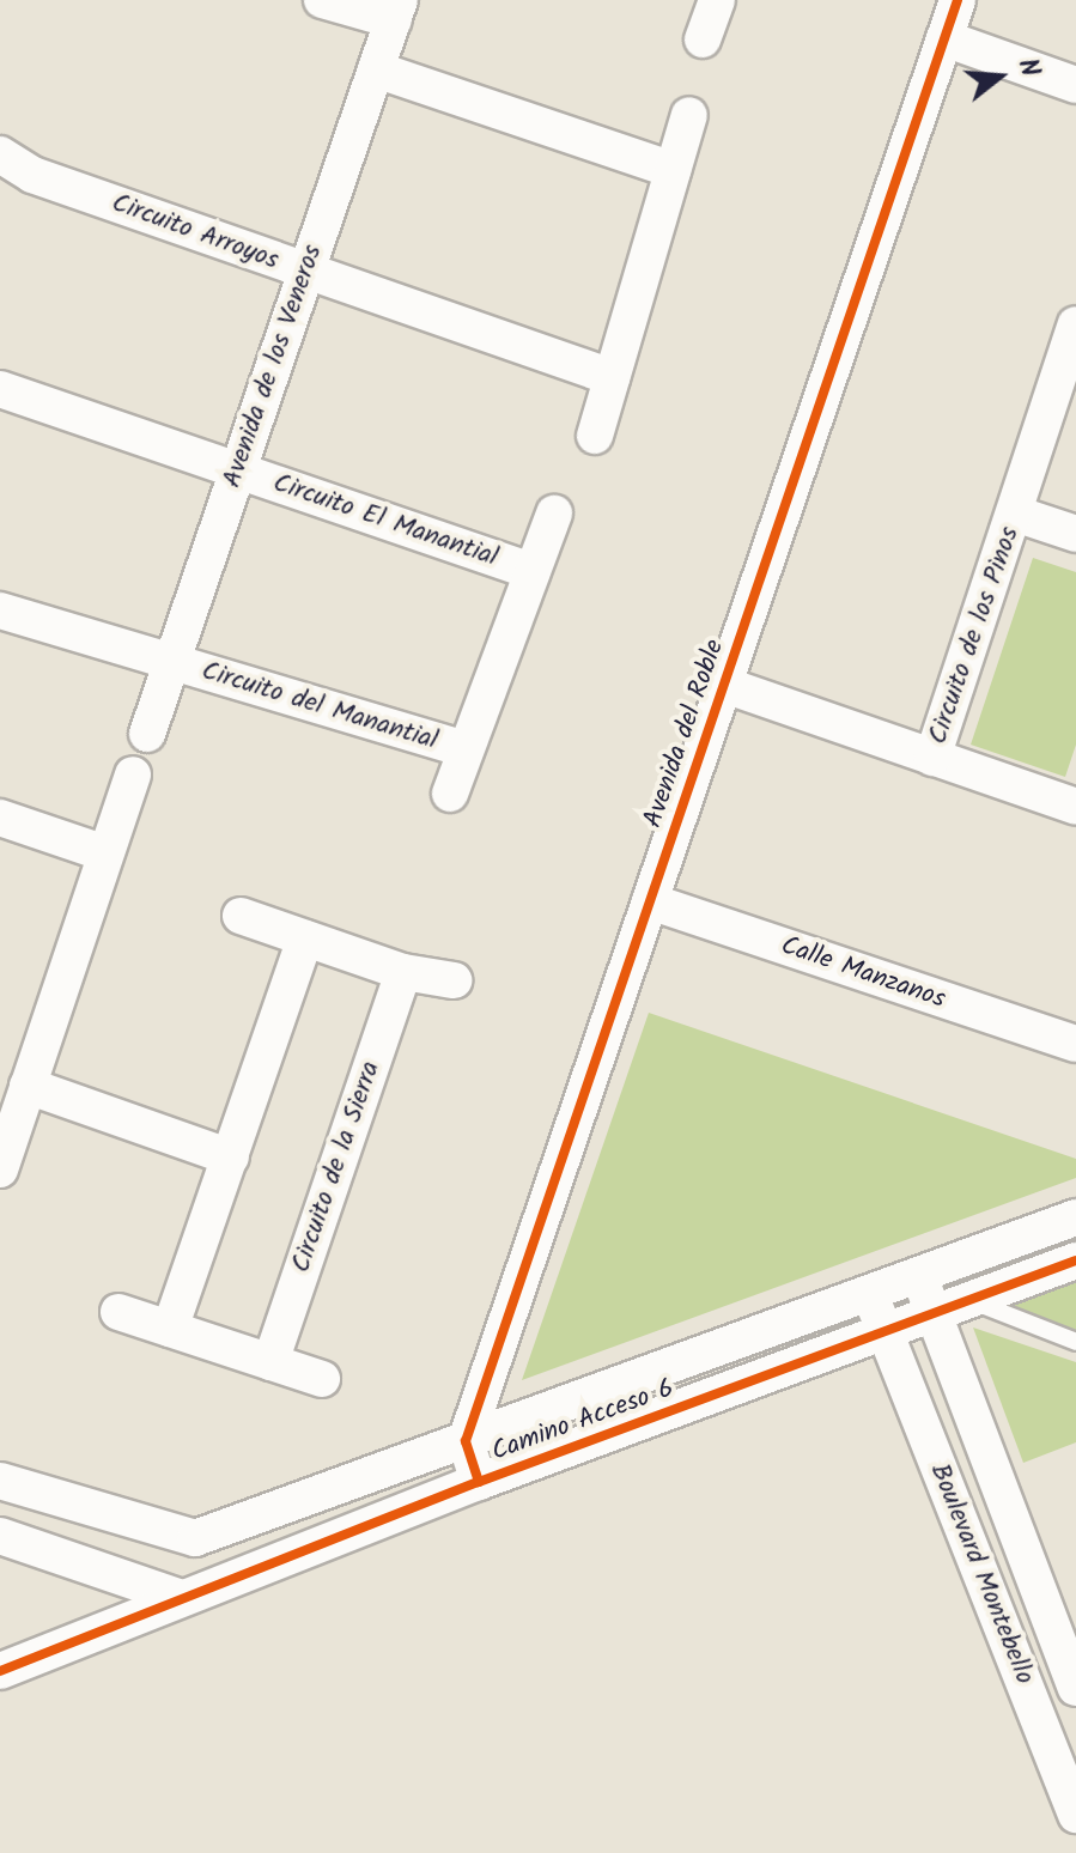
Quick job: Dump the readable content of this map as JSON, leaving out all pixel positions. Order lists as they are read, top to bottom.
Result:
{
  "streets": {
    "street": [
      "Circuito Arroyos",
      "Avenida de los Veneros",
      "Circuito El Manantial",
      "Circuito de los Pinos",
      "Circuito del Manantial",
      "Avenida del Roble",
      "Calle Manzanos",
      "Circuito de la Sierra",
      "Camino Acceso 6",
      "Boulevard Montebello"
    ]
  },
  "crossings": [
    ["Circuito Arroyos", "Avenida de los Veneros"],
    ["Avenida de los Veneros", "Circuito El Manantial"],
    ["Avenida de los Veneros", "Circuito del Manantial"],
    ["Circuito El Manantial", "Circuito del Manantial"],
    ["Circuito de los Pinos", "Avenida del Roble"],
    ["Avenida del Roble", "Calle Manzanos"],
    ["Avenida del Roble", "Camino Acceso 6"],
    ["Camino Acceso 6", "Boulevard Montebello"]
  ],
  "north": "right"
}
